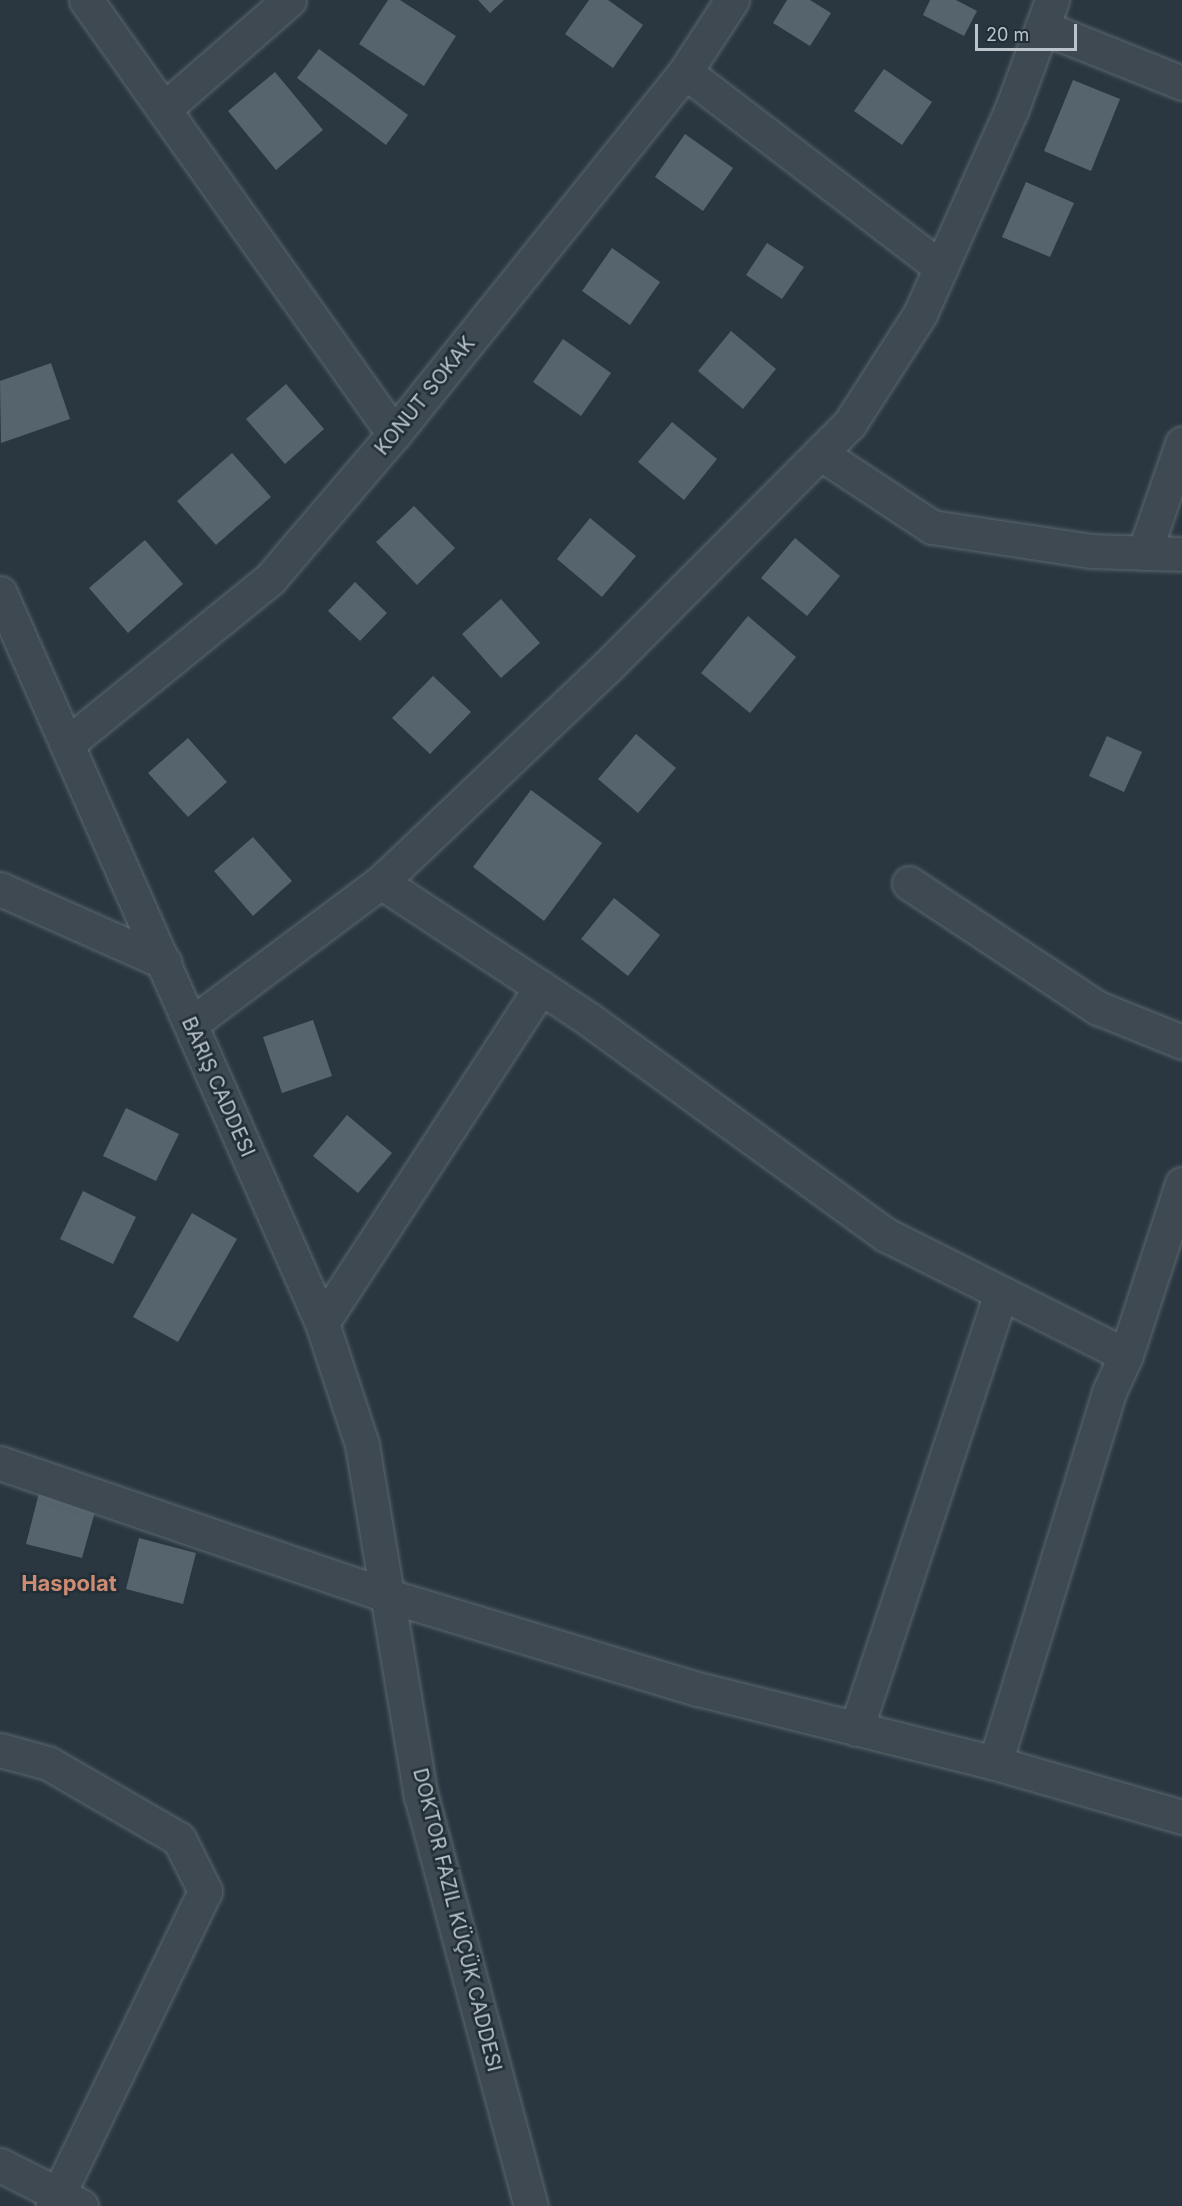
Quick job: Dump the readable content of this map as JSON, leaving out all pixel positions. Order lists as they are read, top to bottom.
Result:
{
  "streets": {
    "street": ["KONUT SOKAK"]
  },
  "districts": ["Haspolat"],
  "scale_bar": "20 m"
}
